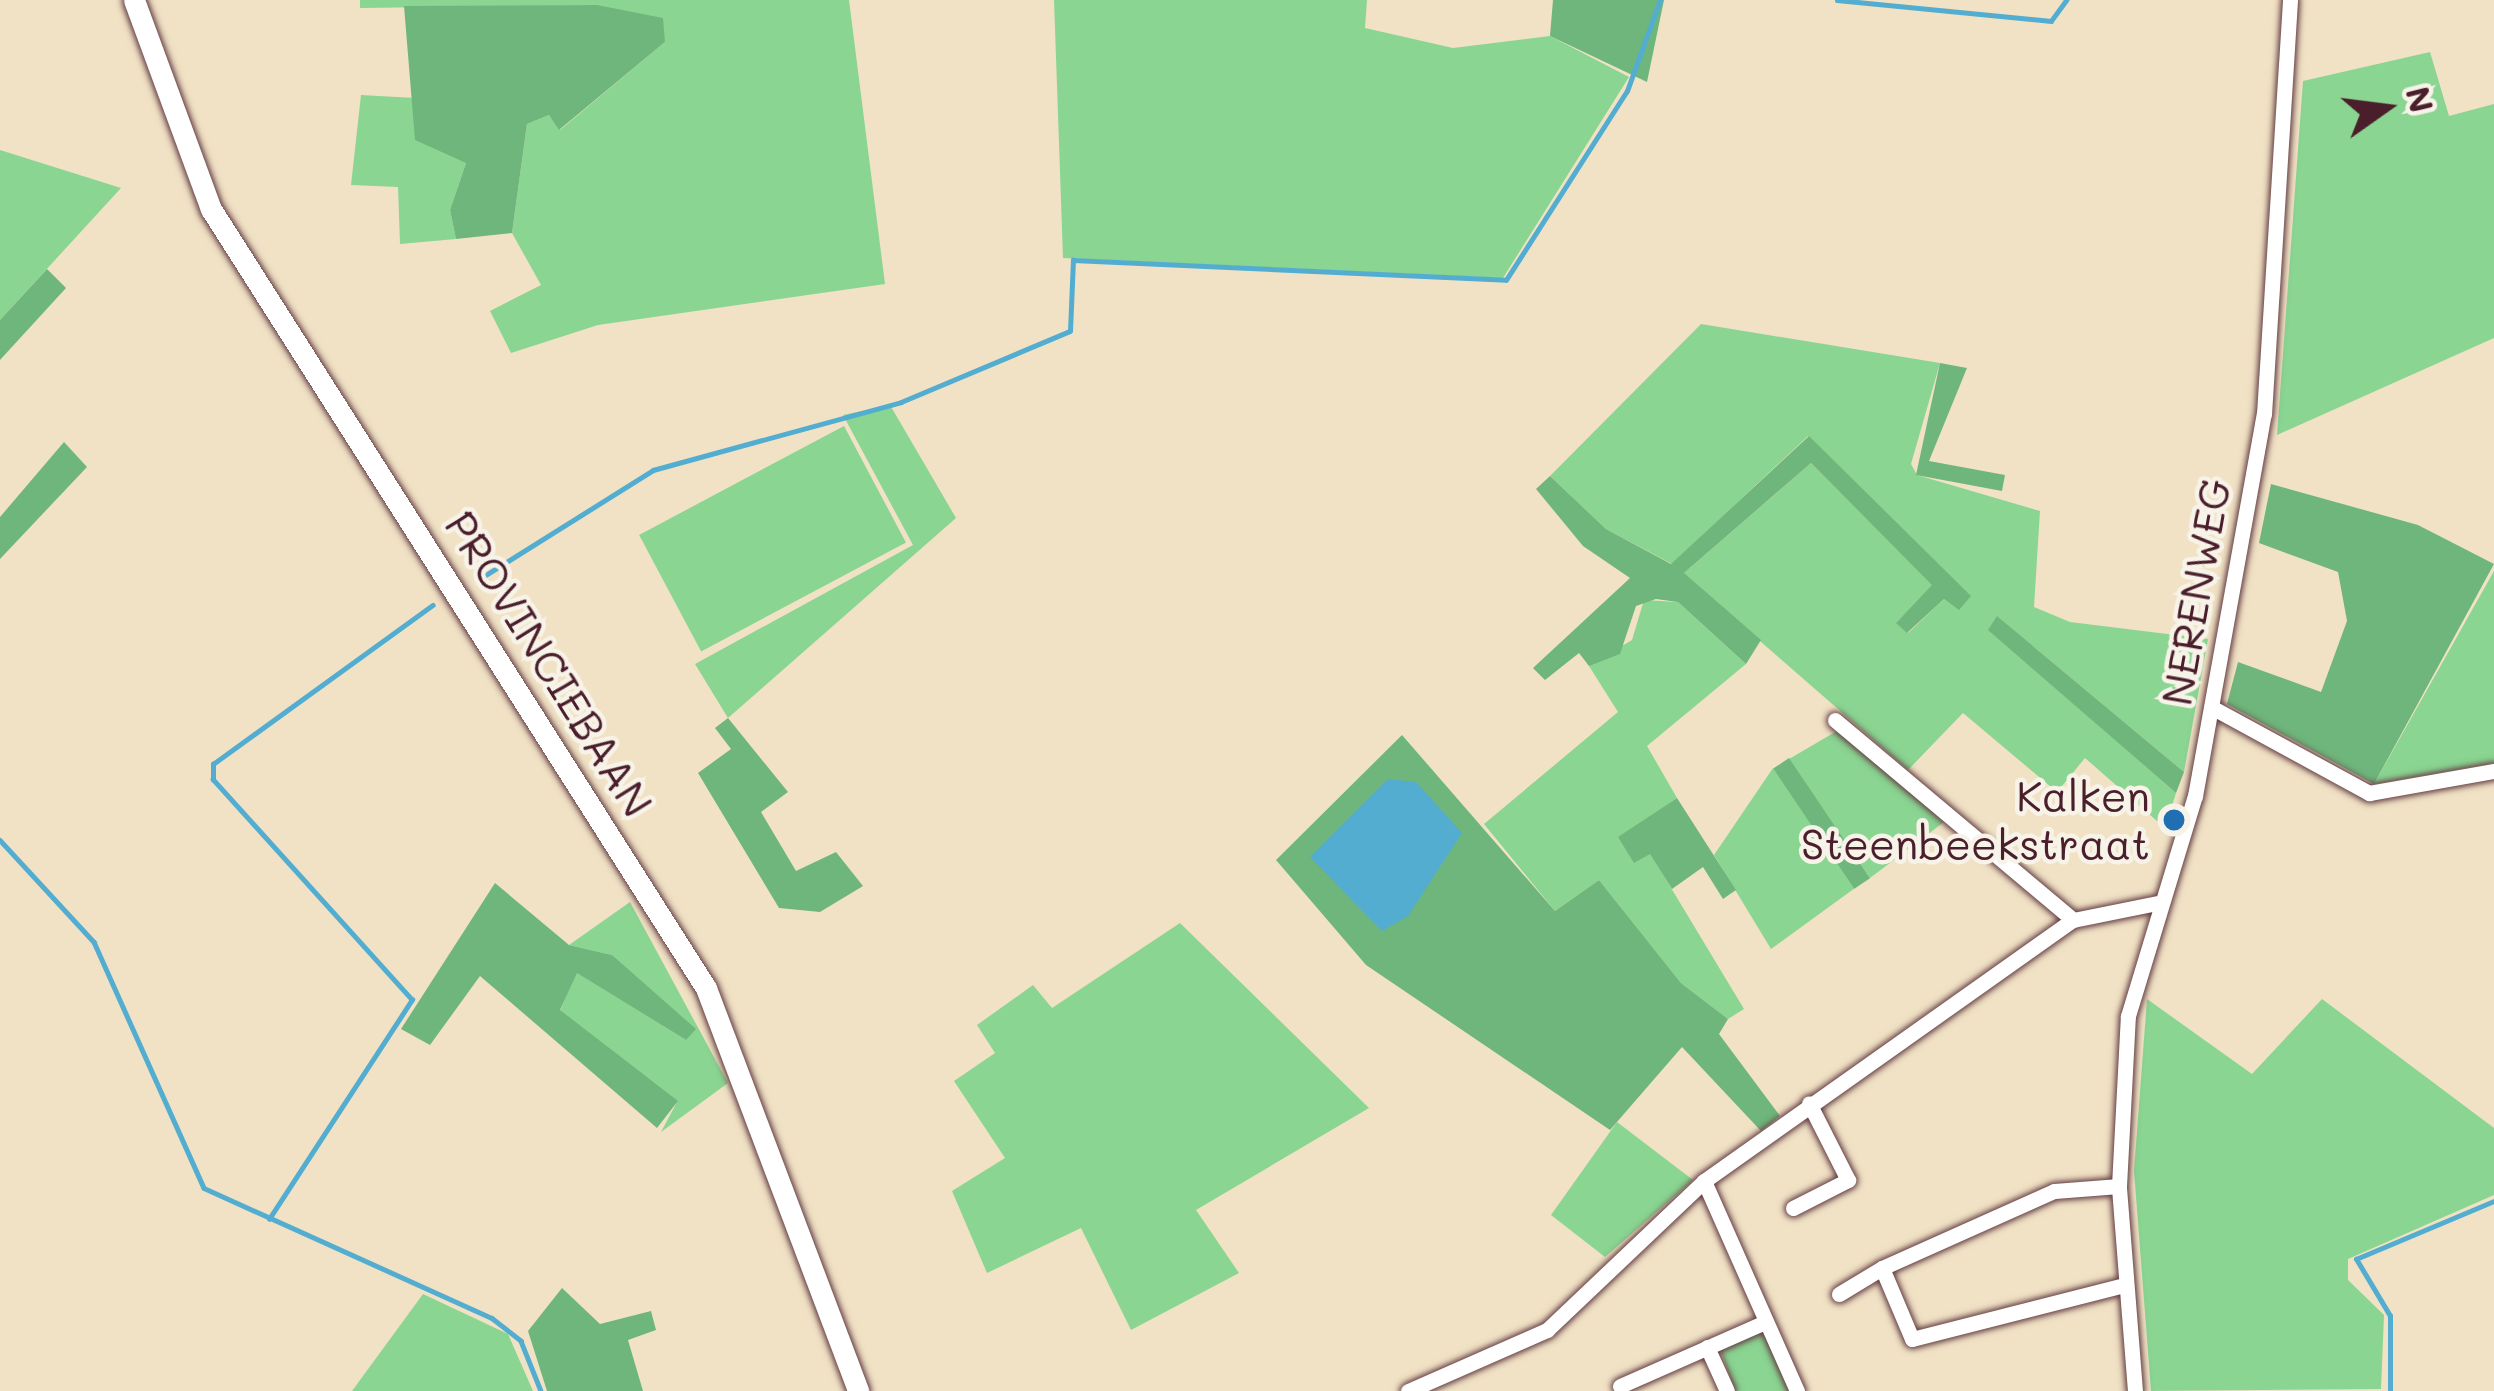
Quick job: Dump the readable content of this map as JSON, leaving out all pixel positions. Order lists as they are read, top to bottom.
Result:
{
  "streets": {
    "main road": ["PROVINCIEBAAN"],
    "street": ["NERENWEG"]
  },
  "places": ["Kalken Steenbeekstraat"],
  "north": "right"
}
